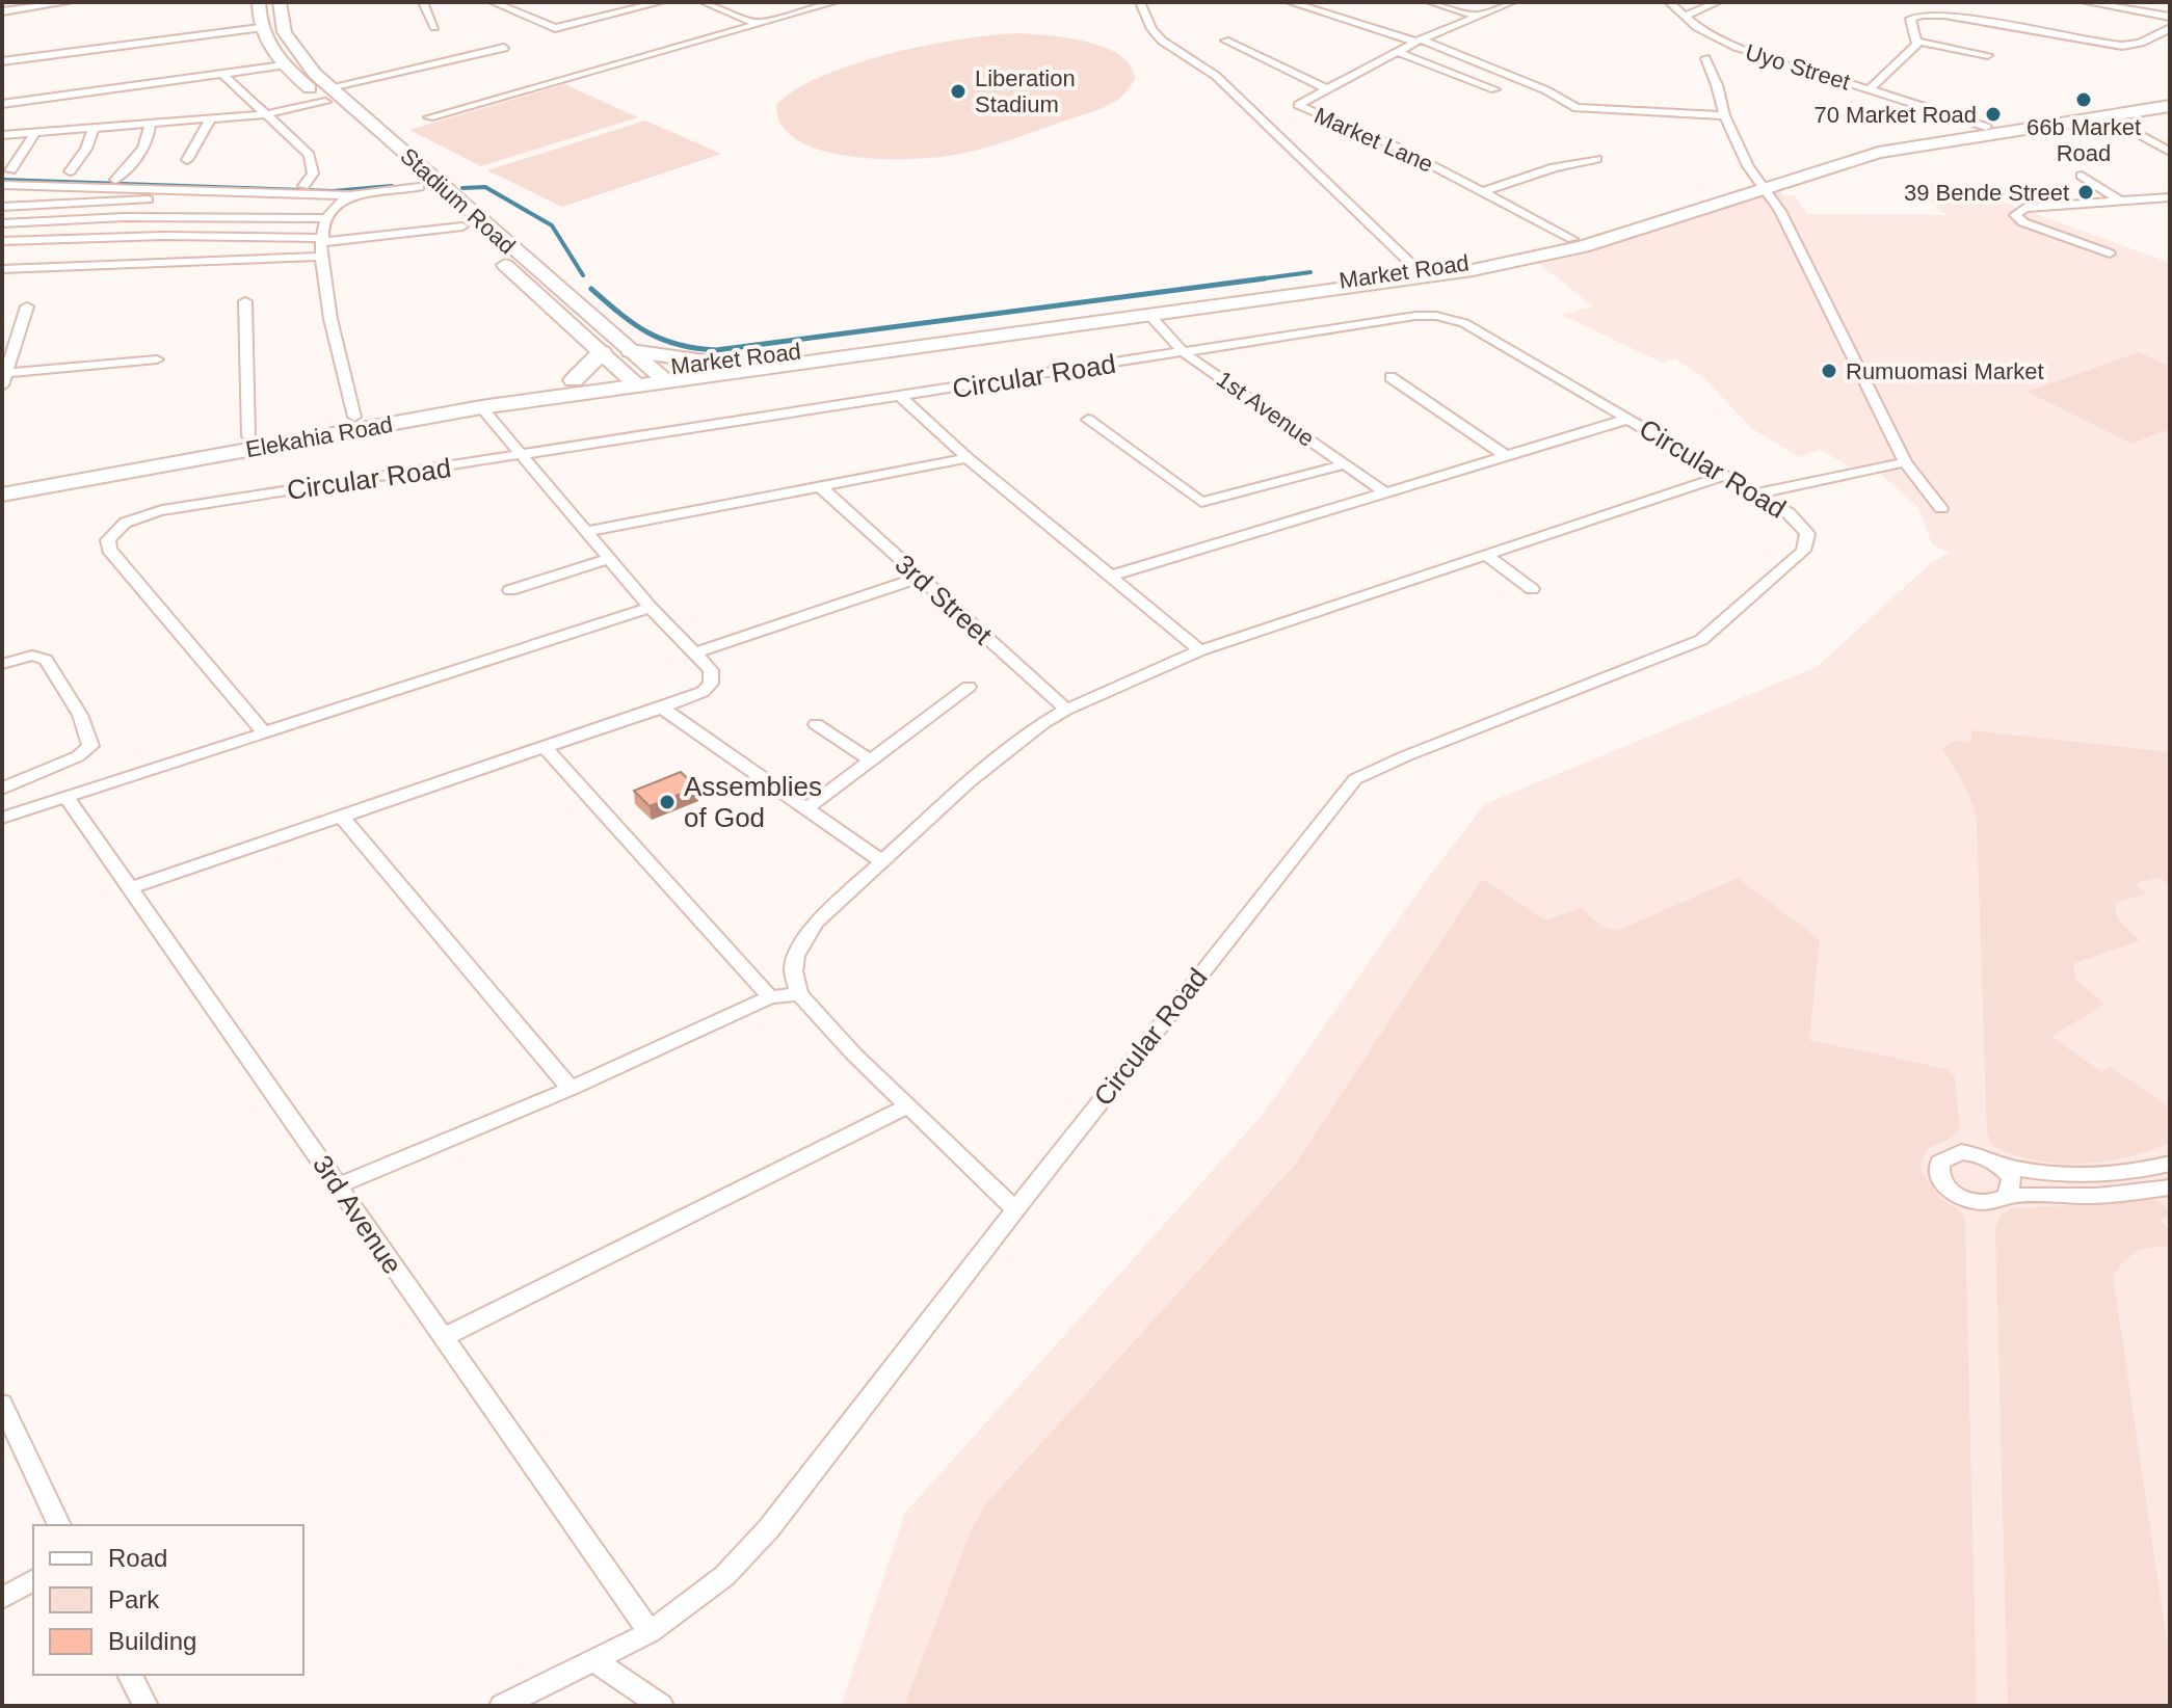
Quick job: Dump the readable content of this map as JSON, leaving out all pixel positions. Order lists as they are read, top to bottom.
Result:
{
  "streets": {
    "main road": ["Stadium Road", "Market Road", "Elekahia Road"],
    "street": [
      "Uyo Street",
      "Market Lane",
      "Circular Road",
      "1st Avenue",
      "3rd Street",
      "3rd Avenue"
    ]
  },
  "crossings": [
    ["Uyo Street", "Market Road"],
    ["Market Lane", "Market Road"],
    ["Stadium Road", "Market Road"],
    ["Stadium Road", "Elekahia Road"],
    ["Market Road", "1st Avenue"],
    ["Market Road", "Elekahia Road"],
    ["Circular Road", "1st Avenue"],
    ["Circular Road", "3rd Avenue"]
  ],
  "places": [
    "Liberation Stadium",
    "66b Market Road",
    "70 Market Road",
    "39 Bende Street",
    "Rumuomasi Market",
    "Assemblies of God"
  ],
  "legend": ["Road", "Park", "Building"]
}
